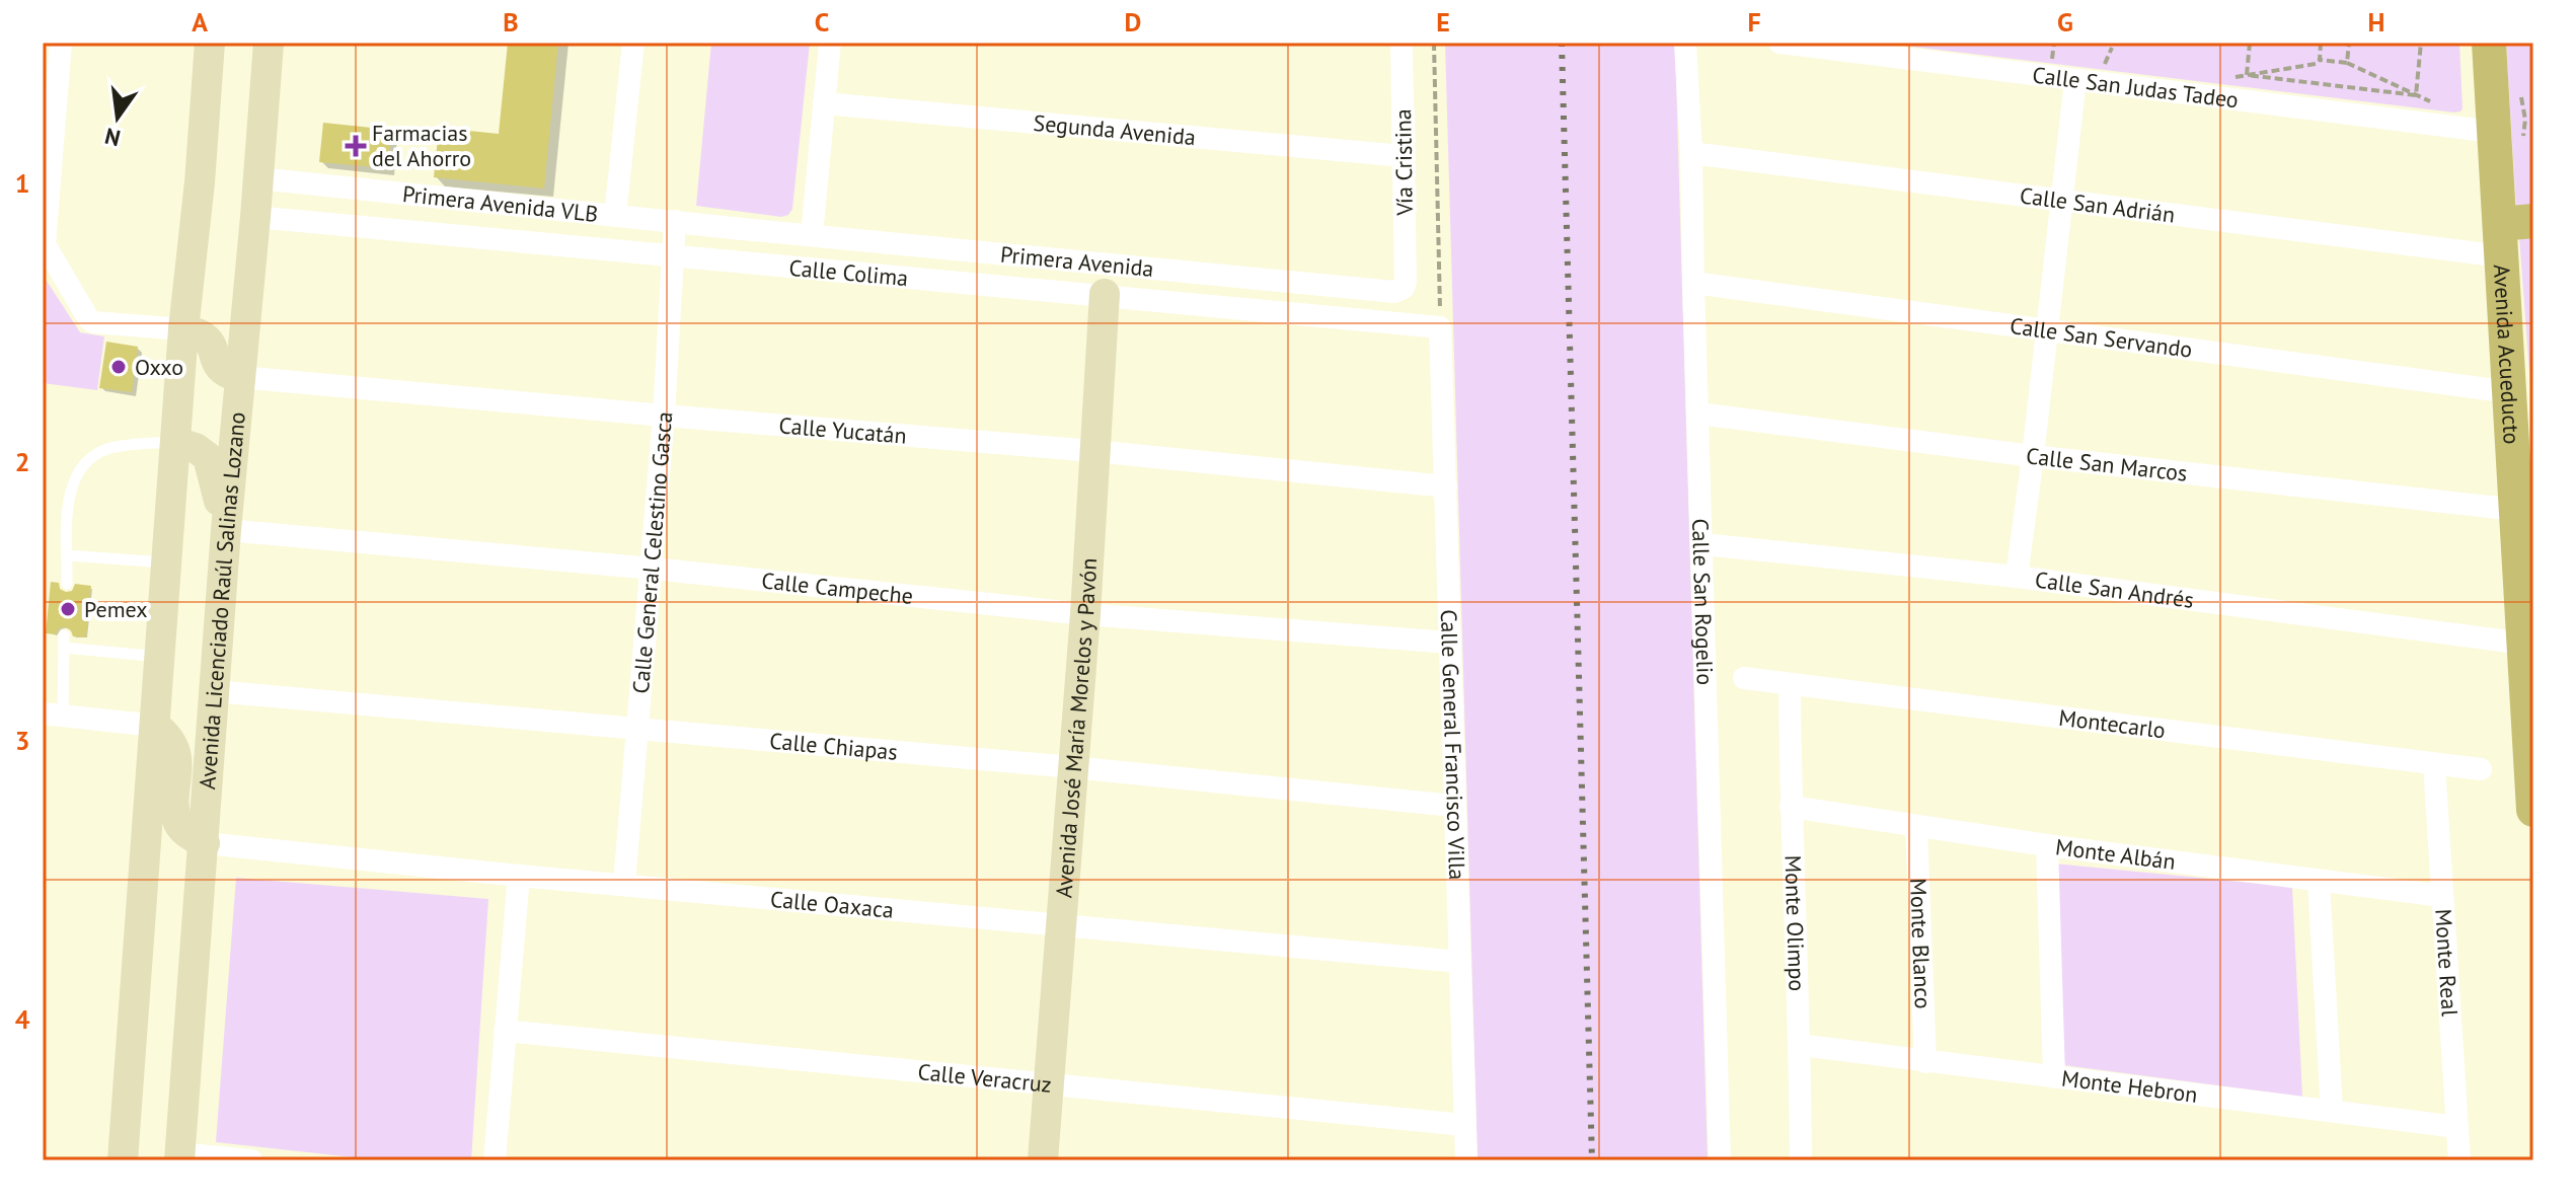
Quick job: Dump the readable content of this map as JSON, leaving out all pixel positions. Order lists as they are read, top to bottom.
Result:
{
  "streets": {
    "main road": ["Avenida Acueducto", "Avenida Licenciado Raúl Salinas Lozano", "Avenida José María Morelos y Pavón"],
    "street": [
      "Calle San Judas Tadeo",
      "Segunda Avenida",
      "Vía Cristina",
      "Primera Avenida VLB",
      "Calle San Adrián",
      "Primera Avenida",
      "Calle Colima",
      "Calle San Servando",
      "Calle Yucatán",
      "Calle San Marcos",
      "Calle General Celestino Gasca",
      "Calle Campeche",
      "Calle San Andrés",
      "Calle San Rogelio",
      "Montecarlo",
      "Calle General Francisco Villa",
      "Calle Chiapas",
      "Monte Albán",
      "Calle Oaxaca",
      "Monte Olimpo",
      "Monte Blanco",
      "Monte Real",
      "Calle Veracruz",
      "Monte Hebron"
    ]
  },
  "crossings": [
    ["Calle San Judas Tadeo", "Avenida Acueducto"],
    ["Segunda Avenida", "Vía Cristina"],
    ["Vía Cristina", "Primera Avenida"],
    ["Primera Avenida VLB", "Primera Avenida"],
    ["Primera Avenida VLB", "Calle General Celestino Gasca"],
    ["Primera Avenida VLB", "Avenida Licenciado Raúl Salinas Lozano"],
    ["Calle San Adrián", "Avenida Acueducto"],
    ["Calle San Adrián", "Calle San Rogelio"],
    ["Calle Colima", "Calle General Celestino Gasca"],
    ["Calle Colima", "Avenida Licenciado Raúl Salinas Lozano"],
    ["Calle Colima", "Avenida José María Morelos y Pavón"],
    ["Calle Colima", "Calle General Francisco Villa"],
    ["Calle San Servando", "Avenida Acueducto"],
    ["Calle San Servando", "Calle San Rogelio"],
    ["Avenida Acueducto", "Calle San Marcos"],
    ["Avenida Acueducto", "Calle San Andrés"],
    ["Calle Yucatán", "Calle General Celestino Gasca"],
    ["Calle Yucatán", "Avenida Licenciado Raúl Salinas Lozano"],
    ["Calle Yucatán", "Avenida José María Morelos y Pavón"],
    ["Calle Yucatán", "Calle General Francisco Villa"],
    ["Calle San Marcos", "Calle San Rogelio"],
    ["Calle General Celestino Gasca", "Calle Campeche"],
    ["Calle General Celestino Gasca", "Calle Chiapas"],
    ["Calle General Celestino Gasca", "Calle Oaxaca"],
    ["Calle Campeche", "Avenida Licenciado Raúl Salinas Lozano"],
    ["Calle Campeche", "Avenida José María Morelos y Pavón"],
    ["Calle Campeche", "Calle General Francisco Villa"],
    ["Calle San Andrés", "Calle San Rogelio"],
    ["Avenida Licenciado Raúl Salinas Lozano", "Calle Chiapas"],
    ["Avenida Licenciado Raúl Salinas Lozano", "Calle Oaxaca"],
    ["Montecarlo", "Monte Olimpo"],
    ["Montecarlo", "Monte Real"],
    ["Avenida José María Morelos y Pavón", "Calle Chiapas"],
    ["Avenida José María Morelos y Pavón", "Calle Oaxaca"],
    ["Avenida José María Morelos y Pavón", "Calle Veracruz"],
    ["Calle General Francisco Villa", "Calle Chiapas"],
    ["Calle General Francisco Villa", "Calle Oaxaca"],
    ["Calle General Francisco Villa", "Calle Veracruz"],
    ["Monte Albán", "Monte Olimpo"],
    ["Monte Albán", "Monte Blanco"],
    ["Monte Albán", "Monte Real"],
    ["Monte Olimpo", "Monte Hebron"],
    ["Monte Blanco", "Monte Hebron"],
    ["Monte Real", "Monte Hebron"]
  ],
  "places": {
    "health": ["Farmacias del Ahorro"],
    "other": ["Oxxo", "Pemex"]
  },
  "north": "bottom",
  "grid": {
    "columns": [
      "A",
      "B",
      "C",
      "D",
      "E",
      "F",
      "G",
      "H"
    ],
    "rows": [
      "1",
      "2",
      "3",
      "4"
    ]
  }
}
